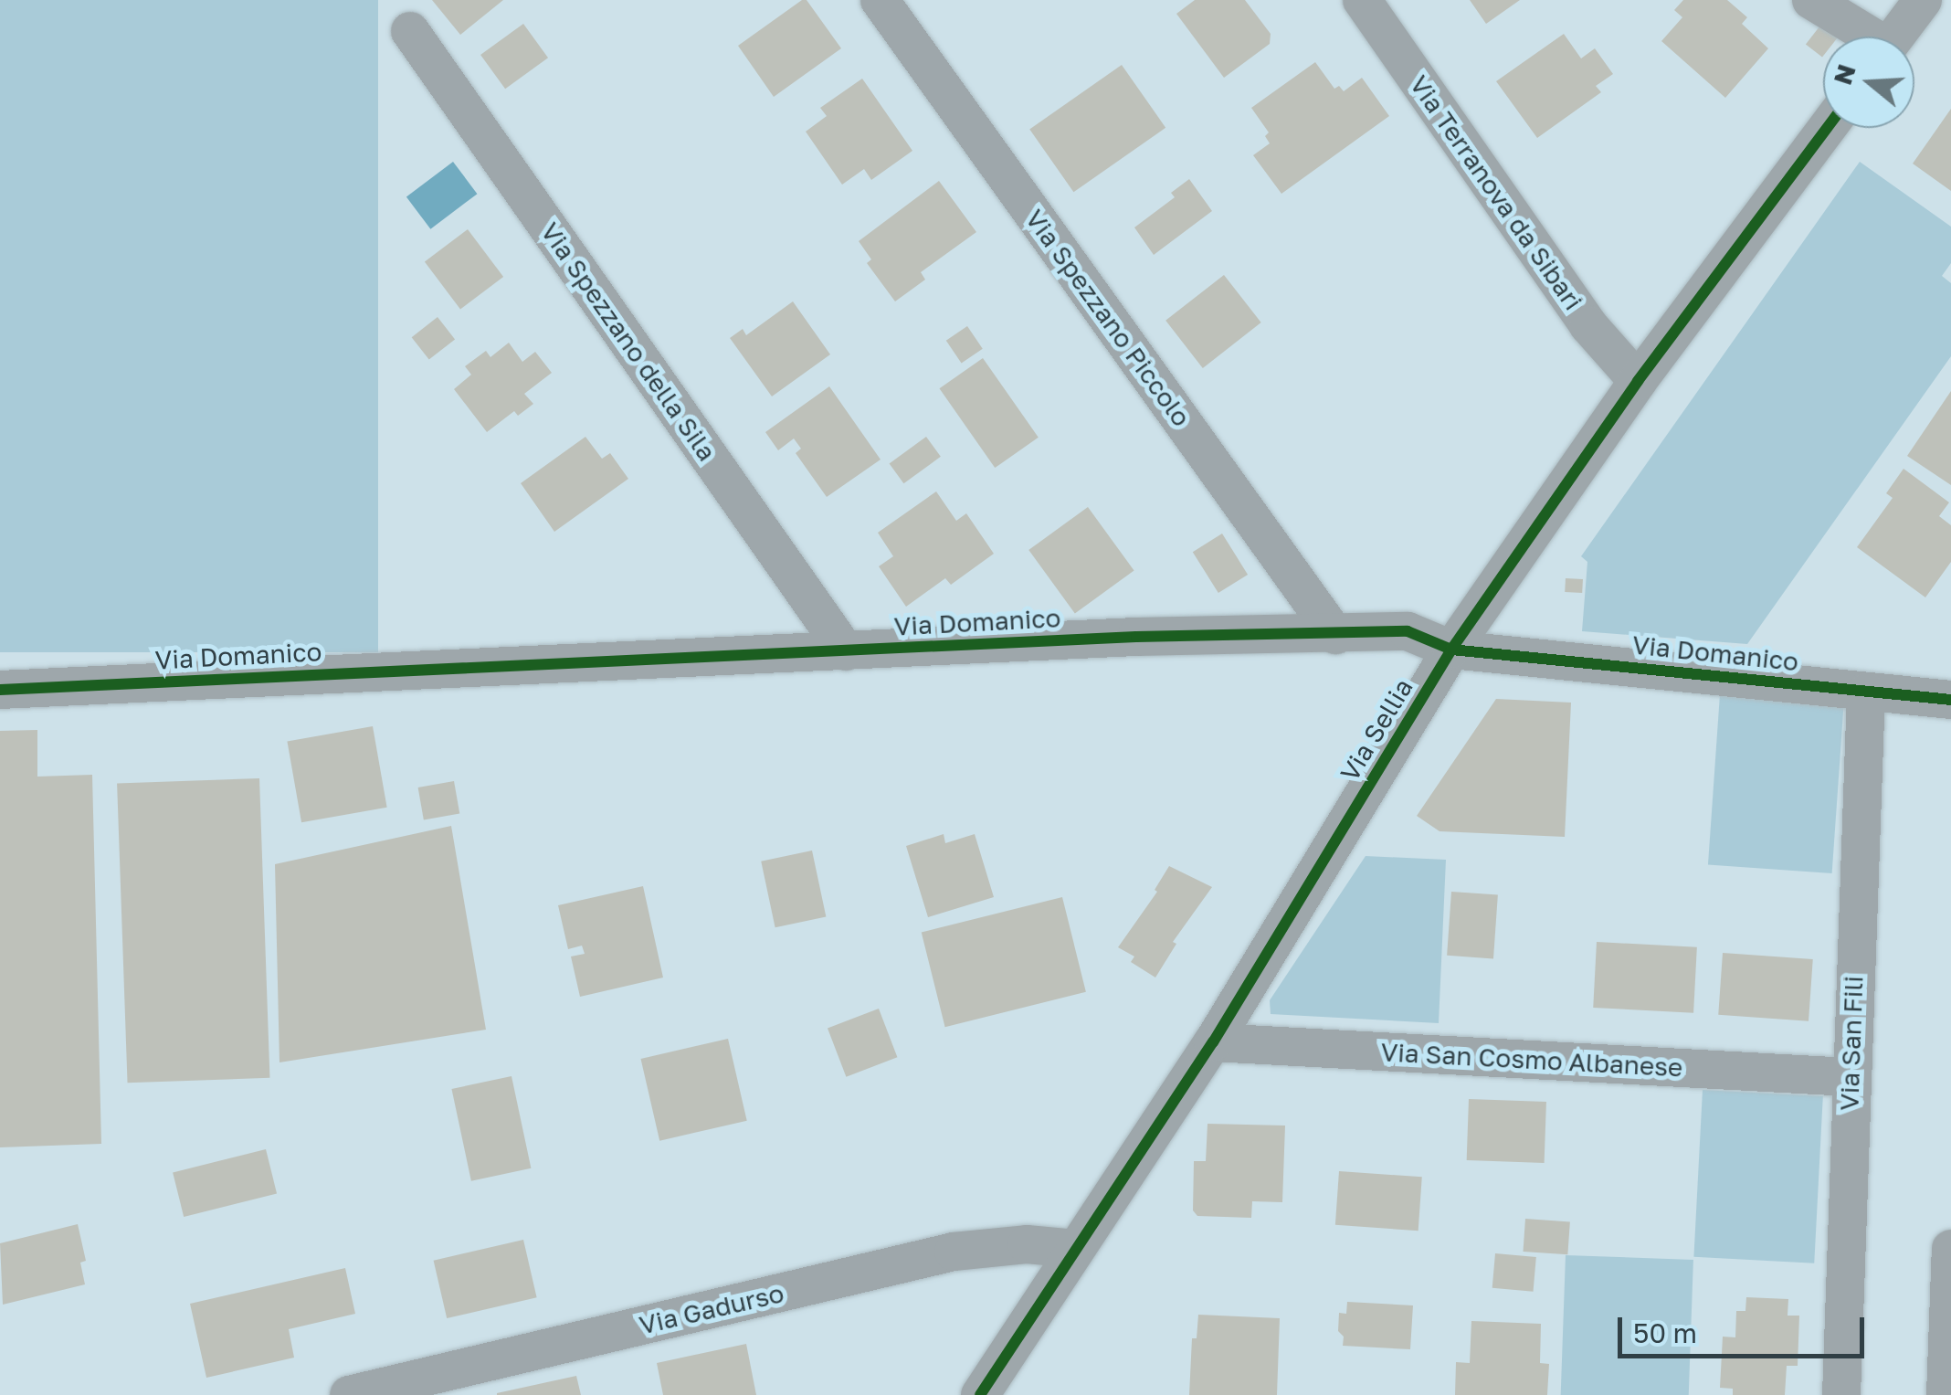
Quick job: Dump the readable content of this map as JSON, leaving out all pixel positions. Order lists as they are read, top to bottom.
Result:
{
  "streets": {
    "street": [
      "Via Terranova da Sibari",
      "Via Spezzano Piccolo",
      "Via Spezzano della Sila",
      "Via Domanico",
      "Via Sellia",
      "Via San Fili",
      "Via San Cosmo Albanese",
      "Via Gadurso"
    ]
  },
  "crossings": [
    ["Via Terranova da Sibari", "Via Sellia"],
    ["Via Spezzano Piccolo", "Via Domanico"],
    ["Via Spezzano della Sila", "Via Domanico"],
    ["Via Domanico", "Via Sellia"],
    ["Via Domanico", "Via San Fili"],
    ["Via Sellia", "Via San Cosmo Albanese"],
    ["Via Sellia", "Via Gadurso"],
    ["Via San Fili", "Via San Cosmo Albanese"]
  ],
  "scale_bar": "50 m",
  "north": "left"
}
